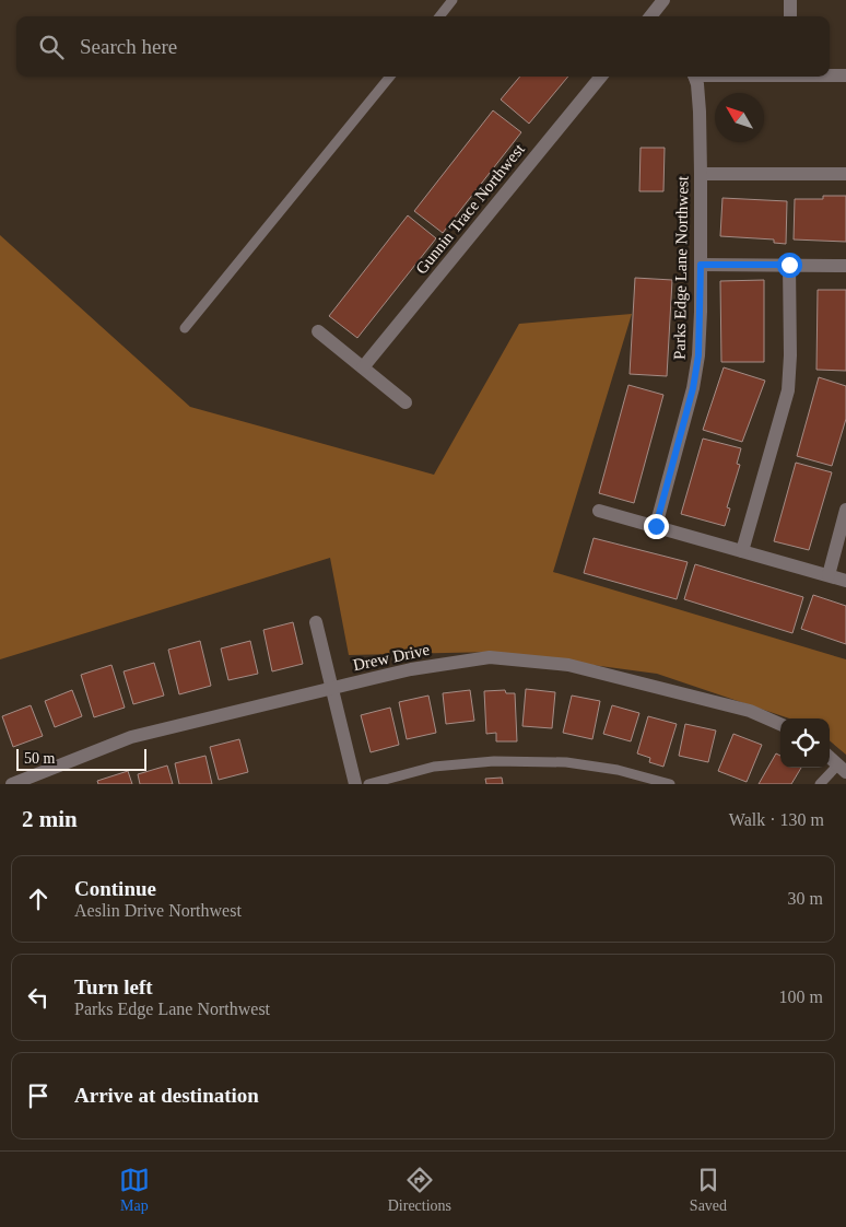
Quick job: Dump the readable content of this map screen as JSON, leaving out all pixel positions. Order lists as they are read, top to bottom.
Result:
{
  "streets": {
    "street": ["Gunnin Trace Northwest", "Parks Edge Lane Northwest", "Drew Drive"]
  },
  "scale_bar": "50 m",
  "north": "top left",
  "page": {
    "search": "Search here",
    "scale": "50 m",
    "heading": ["2 min", "Walk · 130 m"],
    "list": [
      ["Continue", "Aeslin Drive Northwest", "30 m"],
      ["Turn left", "Parks Edge Lane Northwest", "100 m"],
      "Arrive at destination"
    ],
    "nav": ["Map", "Directions", "Saved"]
  }
}
